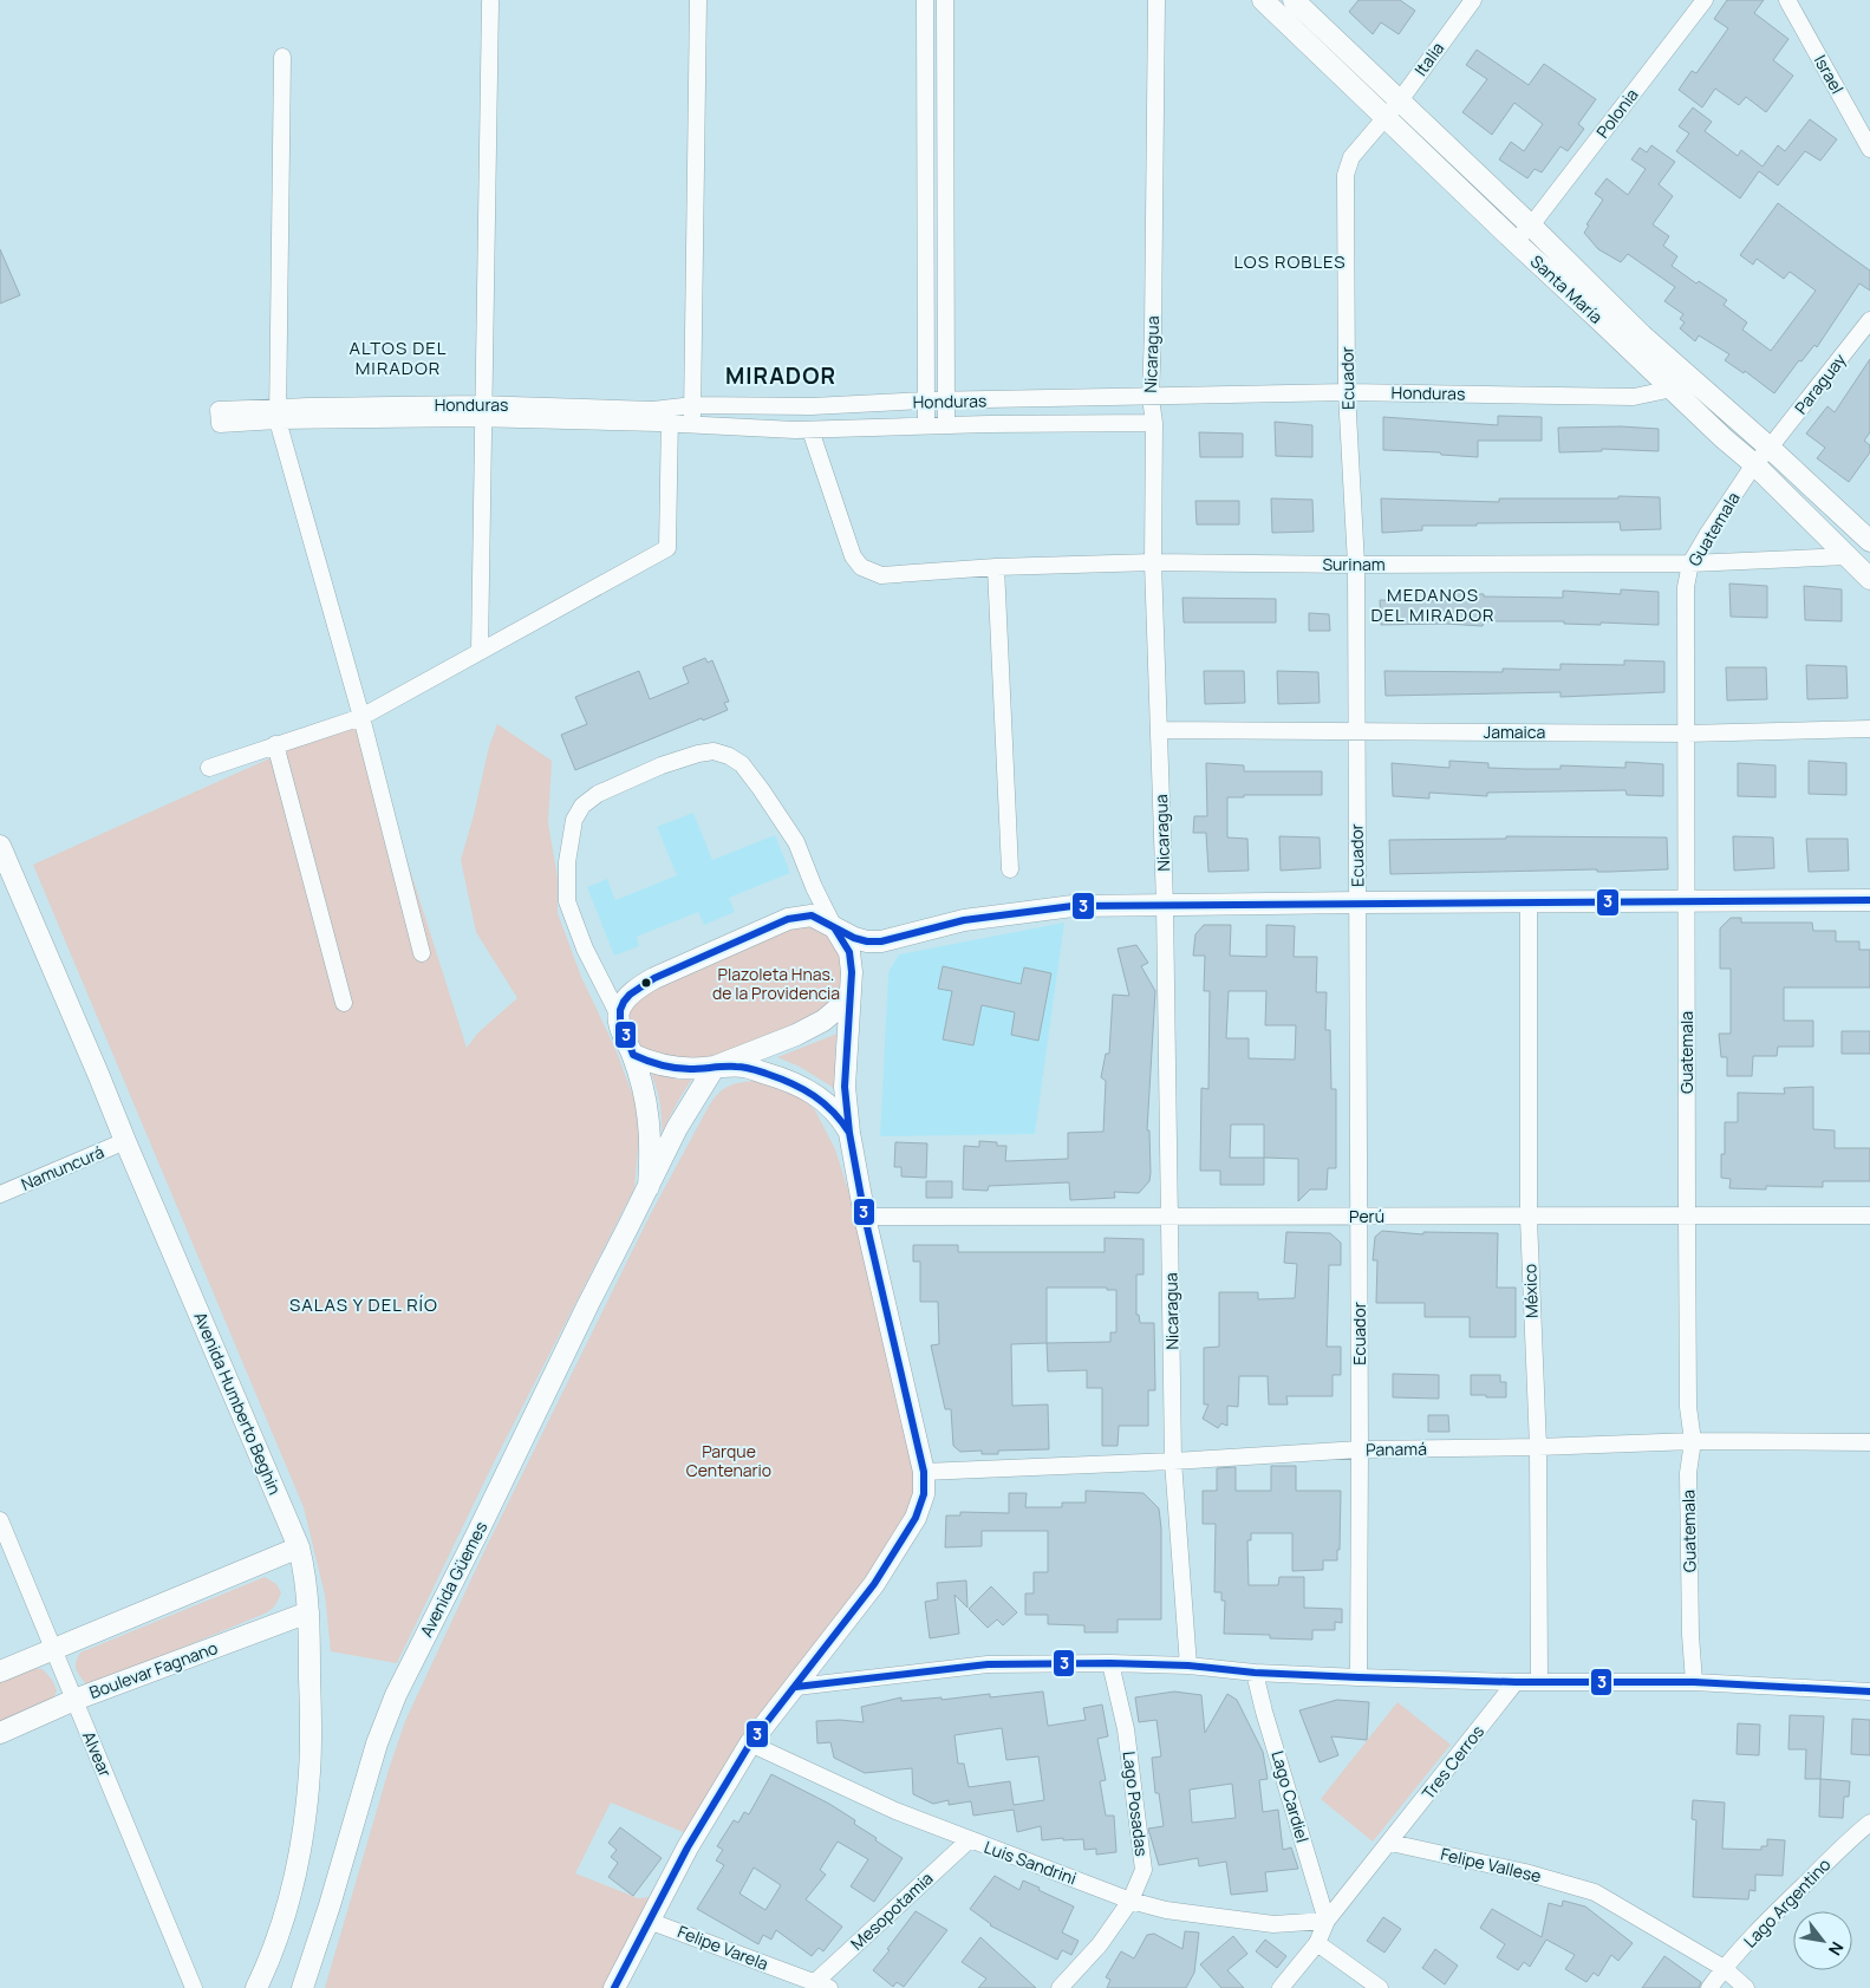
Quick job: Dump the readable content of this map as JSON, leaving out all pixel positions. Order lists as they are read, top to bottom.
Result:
{
  "streets": {
    "street": [
      "Italia",
      "Israel",
      "Polonia",
      "Santa María",
      "Nicaragua",
      "Ecuador",
      "Paraguay",
      "Honduras",
      "Guatemala",
      "Surinam",
      "Jamaica",
      "Namuncurá",
      "Perú",
      "México",
      "Avenida Humberto Beghin",
      "Panamá",
      "Avenida Güemes",
      "Boulevar Fagnano",
      "Alvear",
      "Tres Cerros",
      "Lago Cardiel",
      "Lago Posadas",
      "Luis Sandrini",
      "Felipe Vallese",
      "Lago Argentino",
      "Mesopotamia",
      "Felipe Varela"
    ]
  },
  "crossings": [
    ["Italia", "Santa María"],
    ["Italia", "Ecuador"],
    ["Polonia", "Santa María"],
    ["Santa María", "Ecuador"],
    ["Santa María", "Paraguay"],
    ["Santa María", "Honduras"],
    ["Santa María", "Guatemala"],
    ["Santa María", "Surinam"],
    ["Nicaragua", "Honduras"],
    ["Nicaragua", "Surinam"],
    ["Nicaragua", "Jamaica"],
    ["Nicaragua", "Perú"],
    ["Nicaragua", "Panamá"],
    ["Ecuador", "Honduras"],
    ["Ecuador", "Surinam"],
    ["Ecuador", "Jamaica"],
    ["Ecuador", "Perú"],
    ["Ecuador", "Panamá"],
    ["Paraguay", "Guatemala"],
    ["Honduras", "Surinam"],
    ["Guatemala", "Surinam"],
    ["Guatemala", "Jamaica"],
    ["Guatemala", "Perú"],
    ["Guatemala", "Panamá"],
    ["Namuncurá", "Avenida Humberto Beghin"],
    ["Perú", "México"],
    ["México", "Panamá"],
    ["Avenida Humberto Beghin", "Boulevar Fagnano"],
    ["Boulevar Fagnano", "Alvear"],
    ["Tres Cerros", "Felipe Vallese"],
    ["Lago Cardiel", "Luis Sandrini"],
    ["Lago Posadas", "Luis Sandrini"],
    ["Luis Sandrini", "Mesopotamia"],
    ["Felipe Vallese", "Lago Argentino"],
    ["Mesopotamia", "Felipe Varela"]
  ],
  "districts": [
    "LOS ROBLES",
    "ALTOS DEL MIRADOR",
    "MIRADOR",
    "MEDANOS DEL MIRADOR",
    "SALAS Y DEL RÍO"
  ],
  "parks": ["Plazoleta Hnas. de la Providencia", "Parque Centenario"],
  "lines": ["transit line 3"],
  "north": "bottom right"
}
